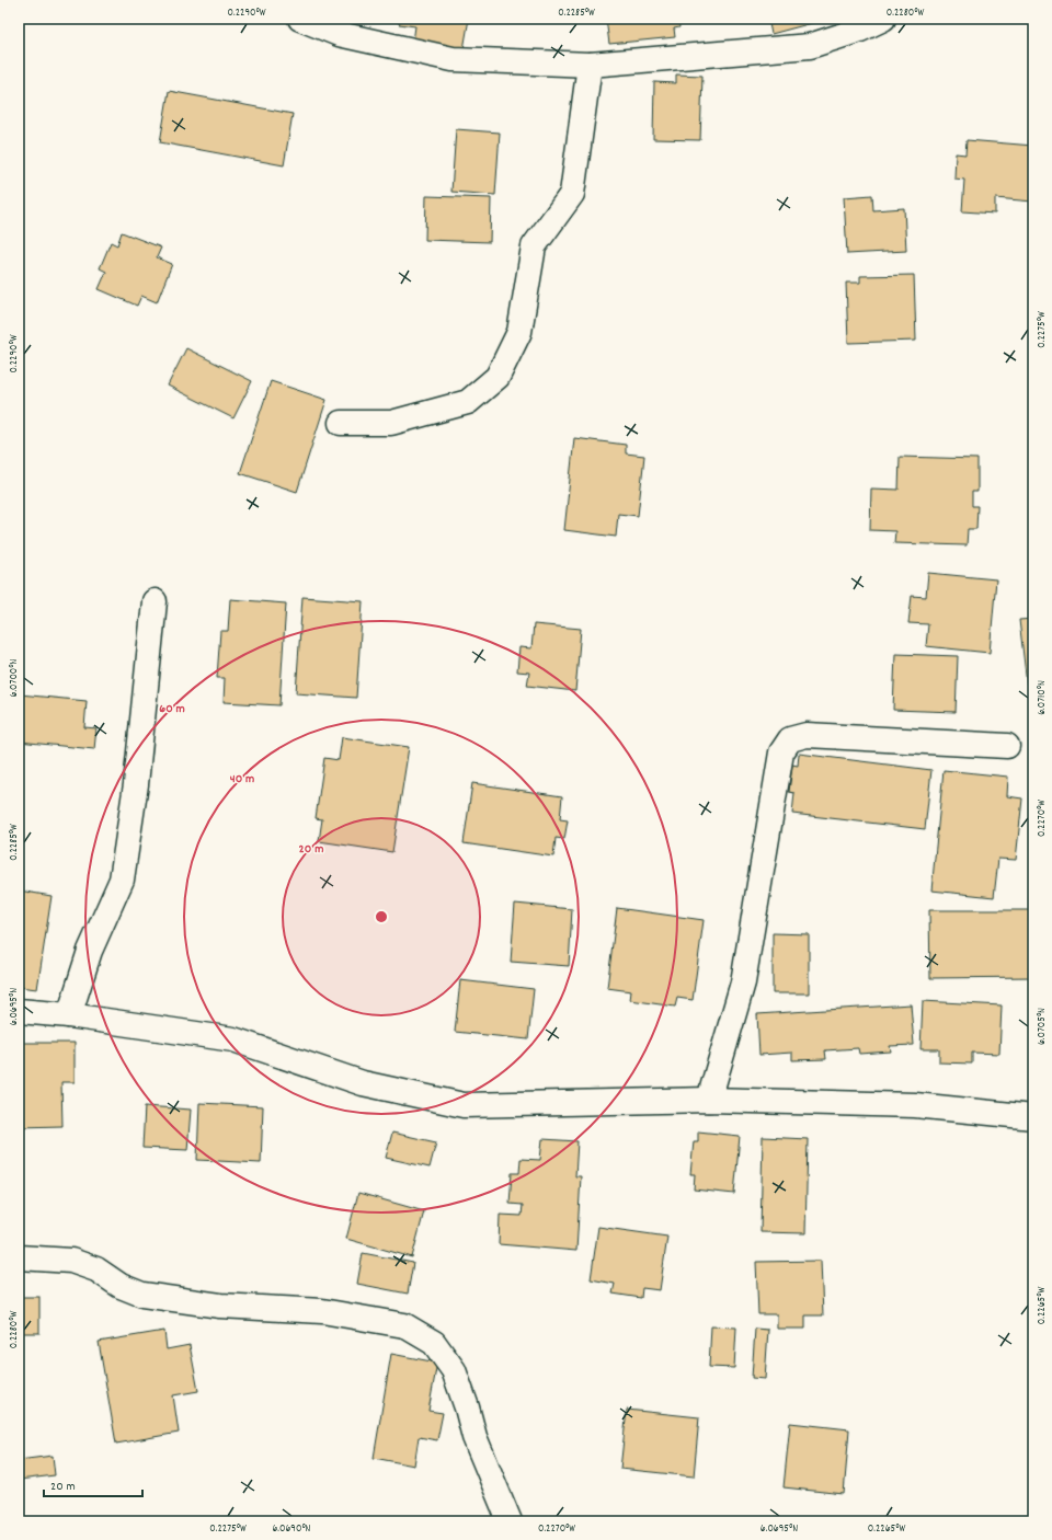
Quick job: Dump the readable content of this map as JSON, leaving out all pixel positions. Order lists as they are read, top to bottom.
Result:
{
  "scale_bar": "20 m",
  "coordinates": [
    "0.2290°W",
    "0.2285°W",
    "0.2280°W",
    "0.2275°W",
    "6.0700°N",
    "6.0710°N",
    "0.2270°W",
    "6.0695°N",
    "6.0705°N",
    "0.2265°W",
    "6.0690°N"
  ],
  "rings": ["60 m", "40 m", "20 m"]
}
